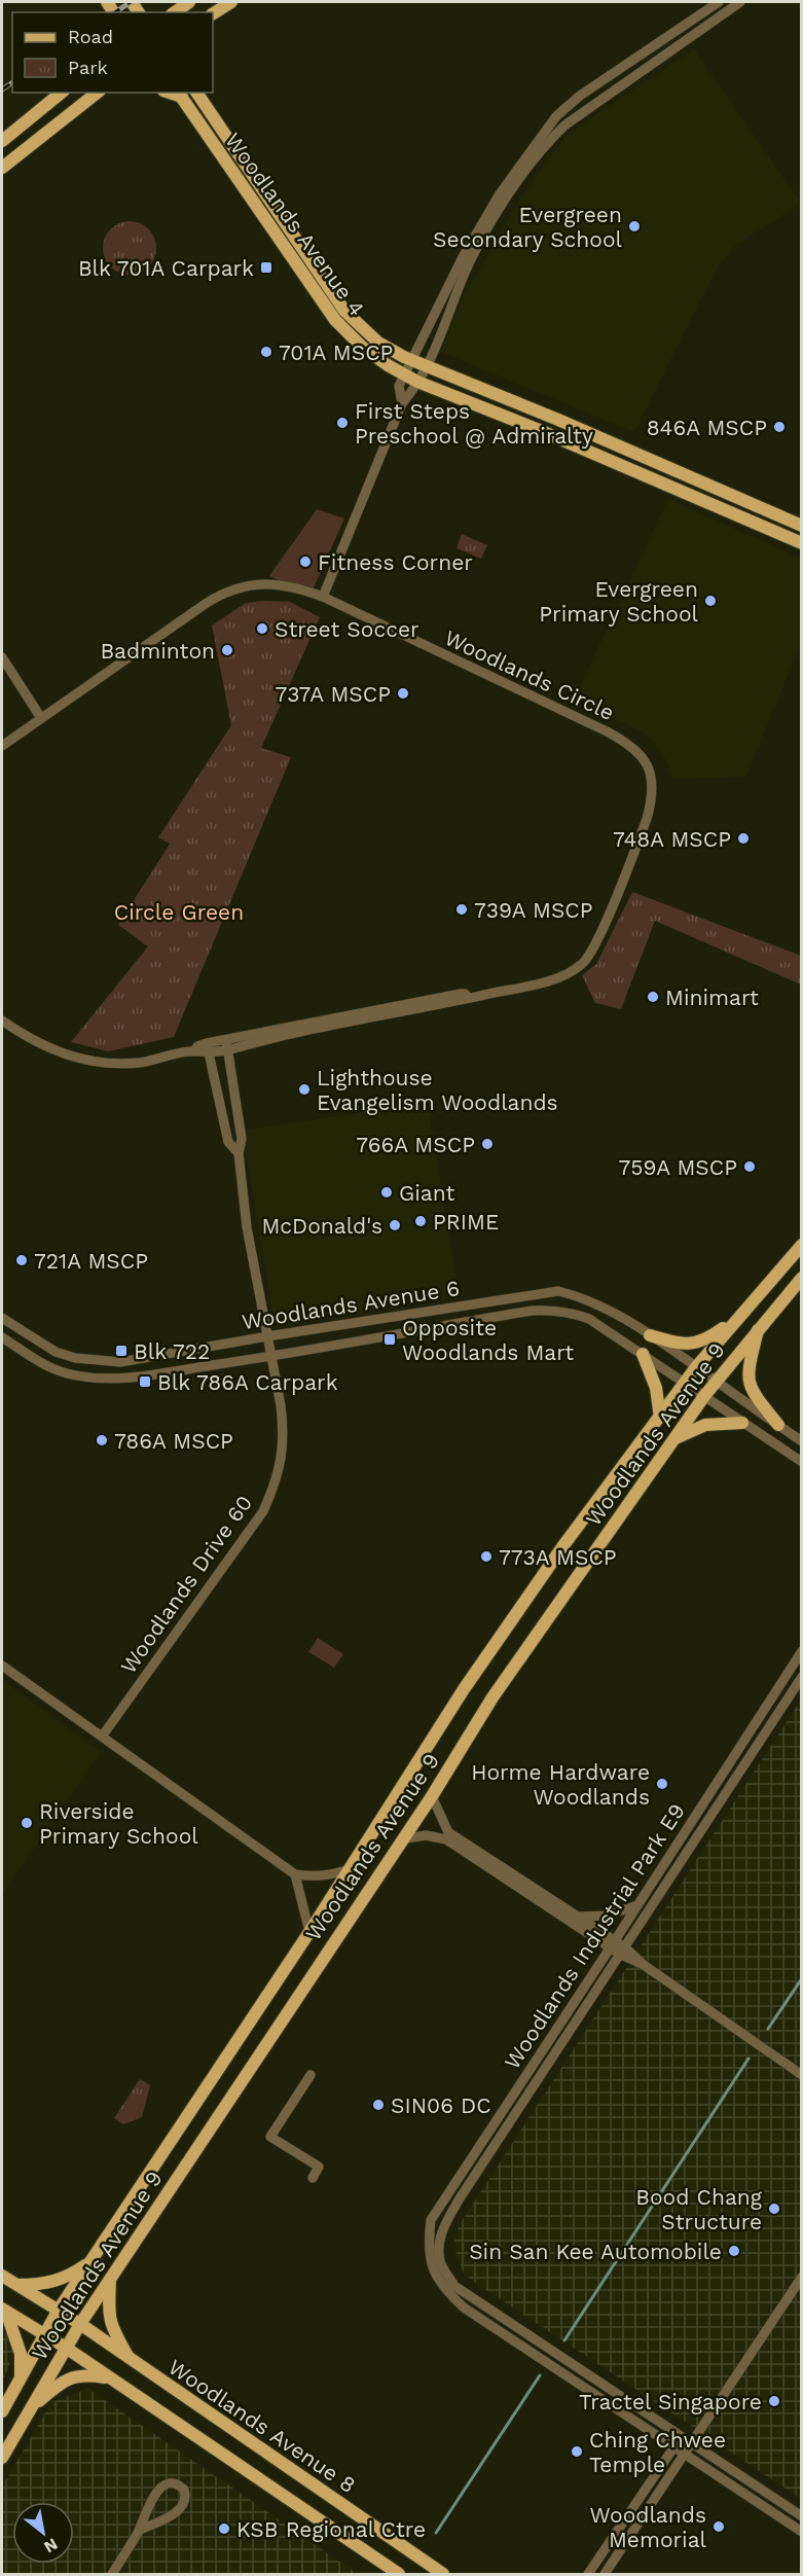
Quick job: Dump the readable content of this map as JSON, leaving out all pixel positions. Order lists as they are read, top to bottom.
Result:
{
  "streets": {
    "main road": ["Woodlands Avenue 4", "Woodlands Avenue 9", "Woodlands Avenue 8"],
    "street": [
      "Woodlands Circle",
      "Woodlands Avenue 6",
      "Woodlands Drive 60",
      "Woodlands Industrial Park E9"
    ]
  },
  "crossings": [
    ["Woodlands Avenue 6", "Woodlands Avenue 9"],
    ["Woodlands Avenue 6", "Woodlands Drive 60"],
    ["Woodlands Avenue 9", "Woodlands Avenue 8"]
  ],
  "parks": ["Circle Green"],
  "places": {
    "other": [
      "Evergreen Secondary School",
      "701A MSCP",
      "First Steps Preschool @ Admiralty",
      "846A MSCP",
      "Fitness Corner",
      "Evergreen Primary School",
      "Street Soccer",
      "Badminton",
      "737A MSCP",
      "748A MSCP",
      "739A MSCP",
      "Minimart",
      "Lighthouse Evangelism Woodlands",
      "766A MSCP",
      "759A MSCP",
      "Giant",
      "PRIME",
      "McDonald's",
      "721A MSCP",
      "786A MSCP",
      "773A MSCP",
      "Horme Hardware Woodlands",
      "Riverside Primary School",
      "SIN06 DC",
      "Bood Chang Structure",
      "Sin San Kee Automobile",
      "Tractel Singapore",
      "Ching Chwee Temple",
      "Woodlands Memorial",
      "KSB Regional Ctre"
    ],
    "transit": [
      "Blk 701A Carpark",
      "Opposite Woodlands Mart",
      "Blk 722",
      "Blk 786A Carpark"
    ]
  },
  "legend": ["Road", "Park"],
  "north": "bottom right"
}
